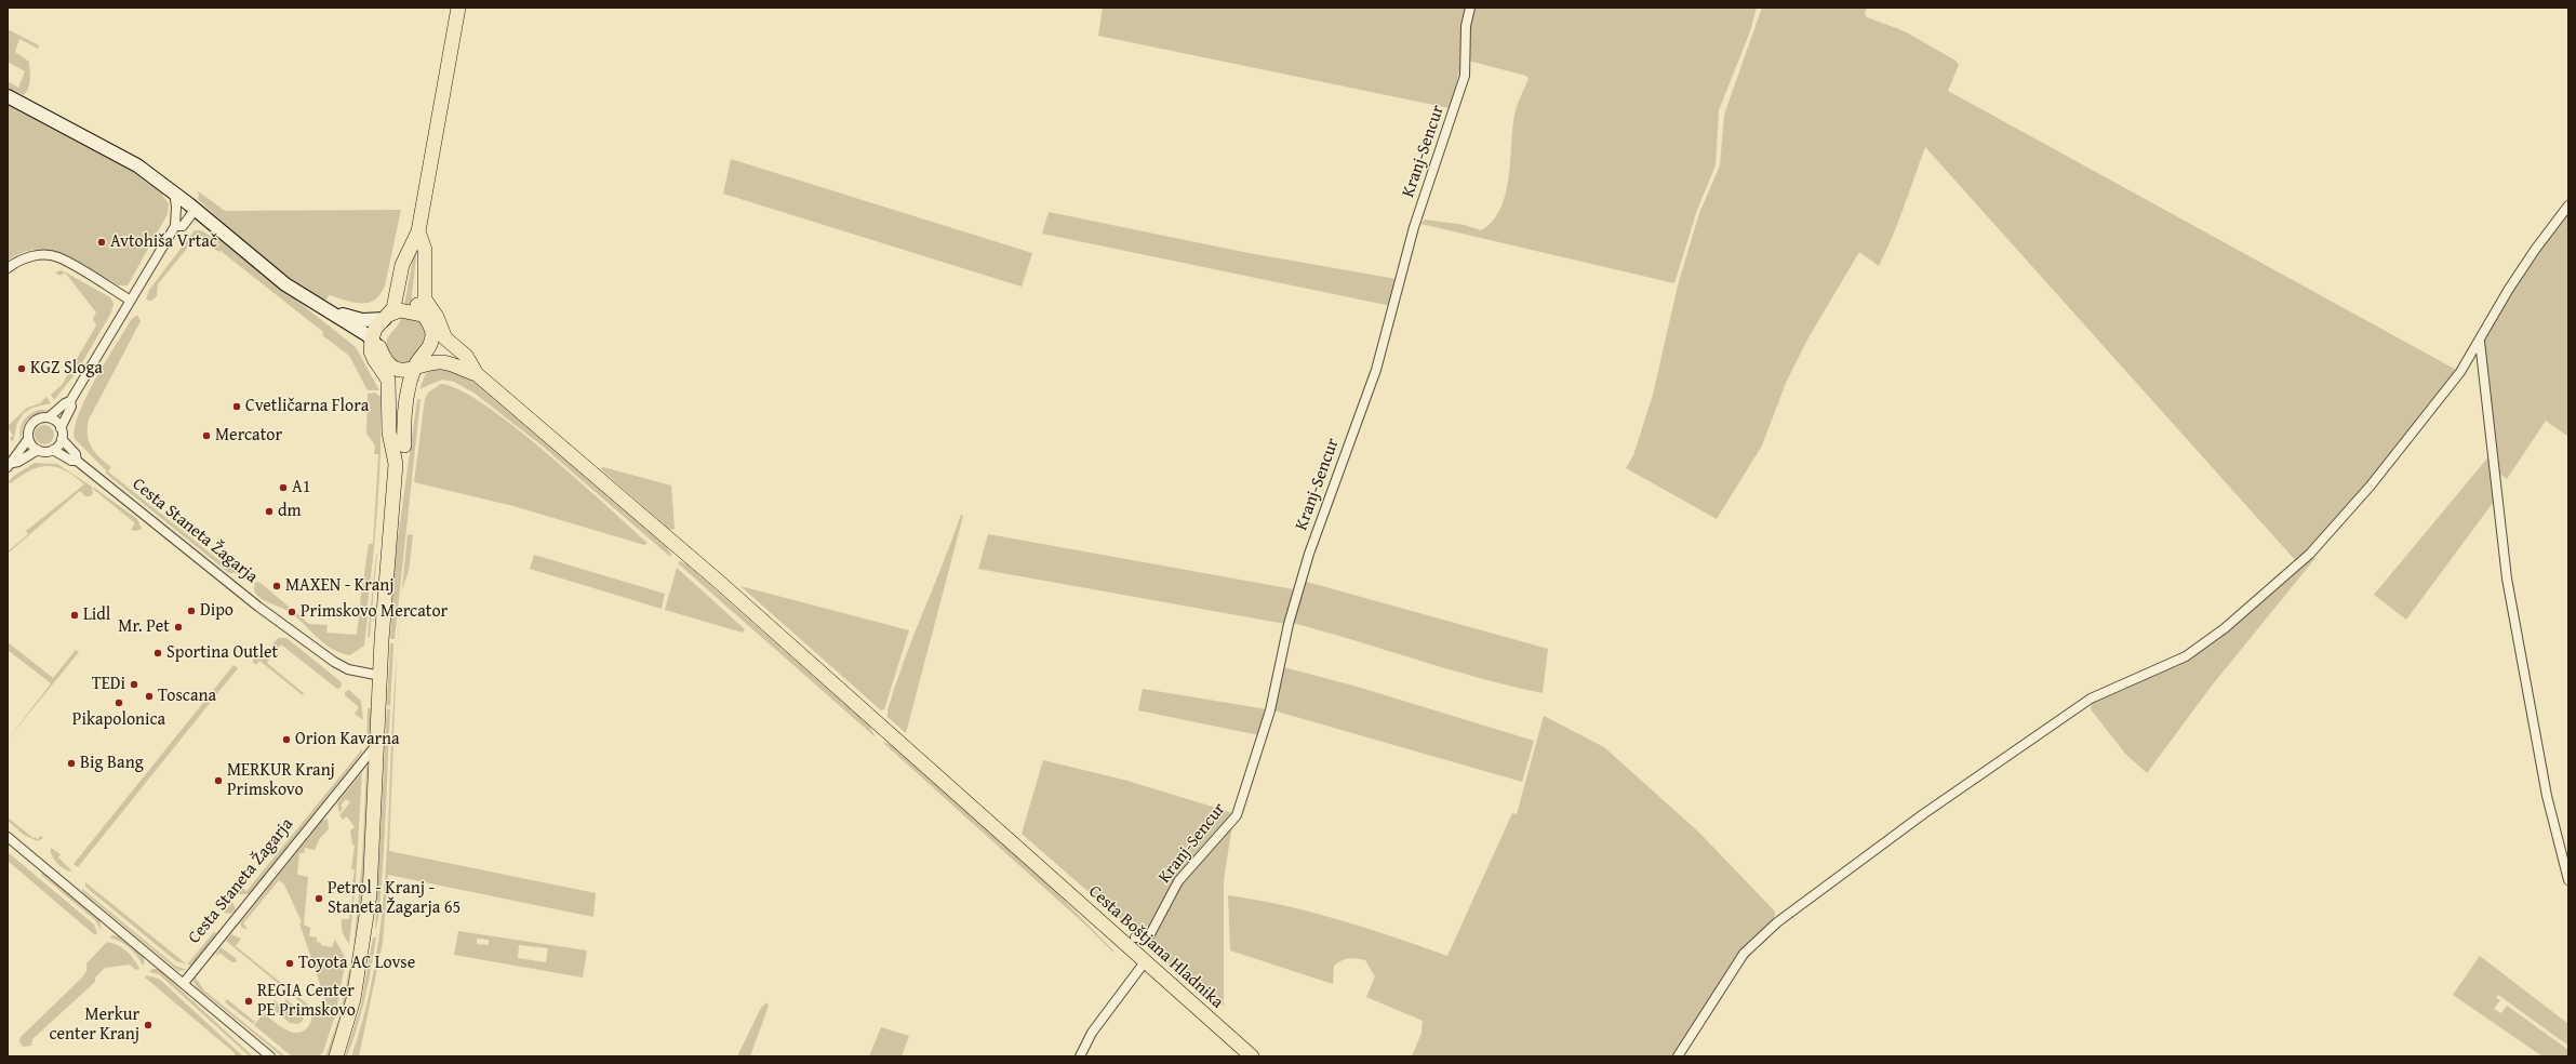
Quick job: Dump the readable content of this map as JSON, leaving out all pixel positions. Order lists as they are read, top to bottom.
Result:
{
  "streets": {
    "main road": ["Cesta Boštjana Hladnika"],
    "street": ["Kranj-Sencur", "Cesta Staneta Žagarja"]
  },
  "places": [
    "Avtohiša Vrtač",
    "KGZ Sloga",
    "Cvetličarna Flora",
    "Mercator",
    "A1",
    "dm",
    "MAXEN - Kranj",
    "Dipo",
    "Primskovo Mercator",
    "Lidl",
    "Mr. Pet",
    "Sportina Outlet",
    "TEDi",
    "Toscana",
    "Pikapolonica",
    "Orion Kavarna",
    "Big Bang",
    "MERKUR Kranj Primskovo",
    "Petrol - Kranj - Staneta Žagarja 65",
    "Toyota AC Lovse",
    "REGIA Center PE Primskovo",
    "Merkur center Kranj"
  ]
}
